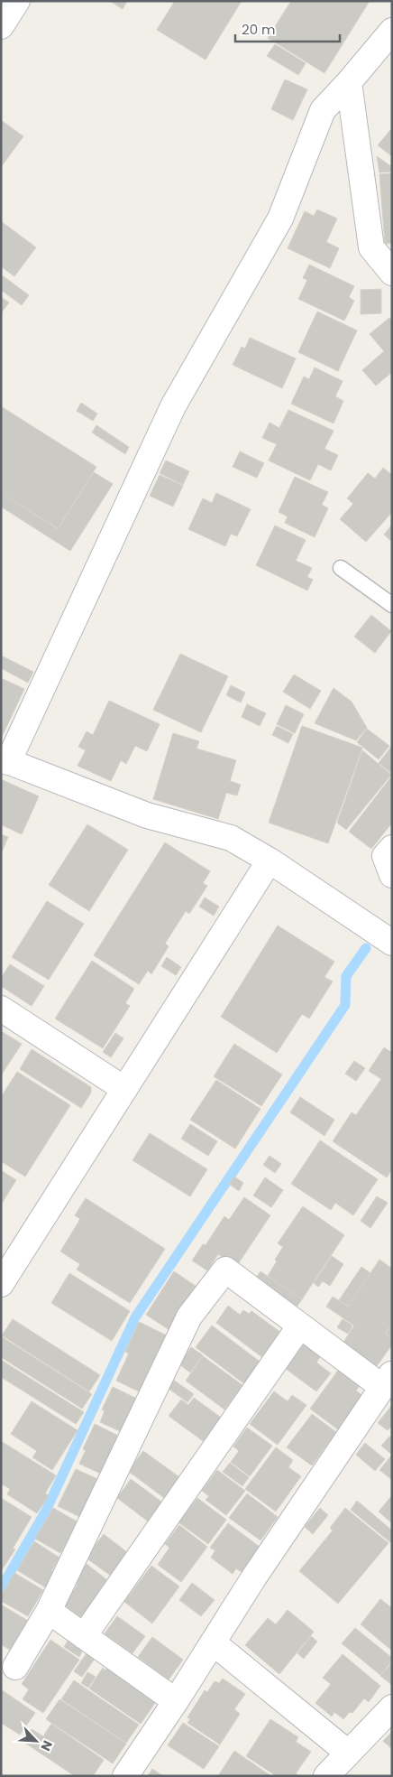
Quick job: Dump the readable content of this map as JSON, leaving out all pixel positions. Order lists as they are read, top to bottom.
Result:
{
  "scale_bar": "20 m",
  "north": "bottom right"
}
